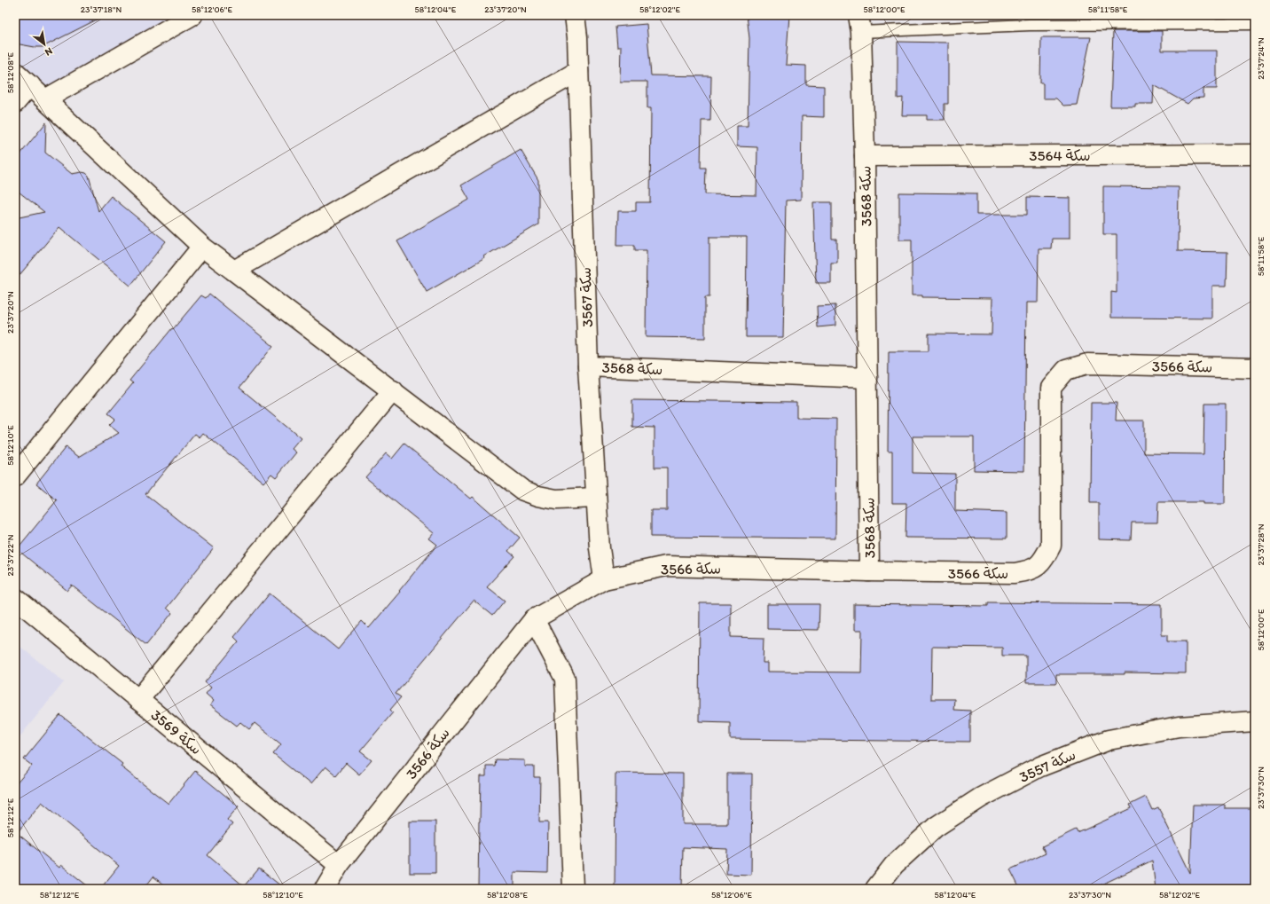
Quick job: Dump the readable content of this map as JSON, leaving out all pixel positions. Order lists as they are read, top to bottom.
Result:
{
  "streets": {
    "street": [
      "سكة 3564",
      "سكة 3568",
      "سكة 3567",
      "سكة 3566",
      "سكة 3569",
      "سكة 3557"
    ]
  },
  "crossings": [
    ["سكة 3564", "سكة 3568"],
    ["سكة 3568", "سكة 3567"],
    ["سكة 3568", "سكة 3566"],
    ["سكة 3567", "سكة 3566"],
    ["سكة 3566", "سكة 3569"]
  ],
  "north": "bottom right",
  "coordinates": [
    "23°37'18\"N",
    "58°12'06\"E",
    "58°12'04\"E",
    "23°37'20\"N",
    "58°12'02\"E",
    "58°12'00\"E",
    "58°11'58\"E",
    "23°37'24\"N",
    "58°12'08\"E",
    "58°12'10\"E",
    "23°37'28\"N",
    "23°37'22\"N",
    "23°37'30\"N",
    "58°12'12\"E"
  ]
}
